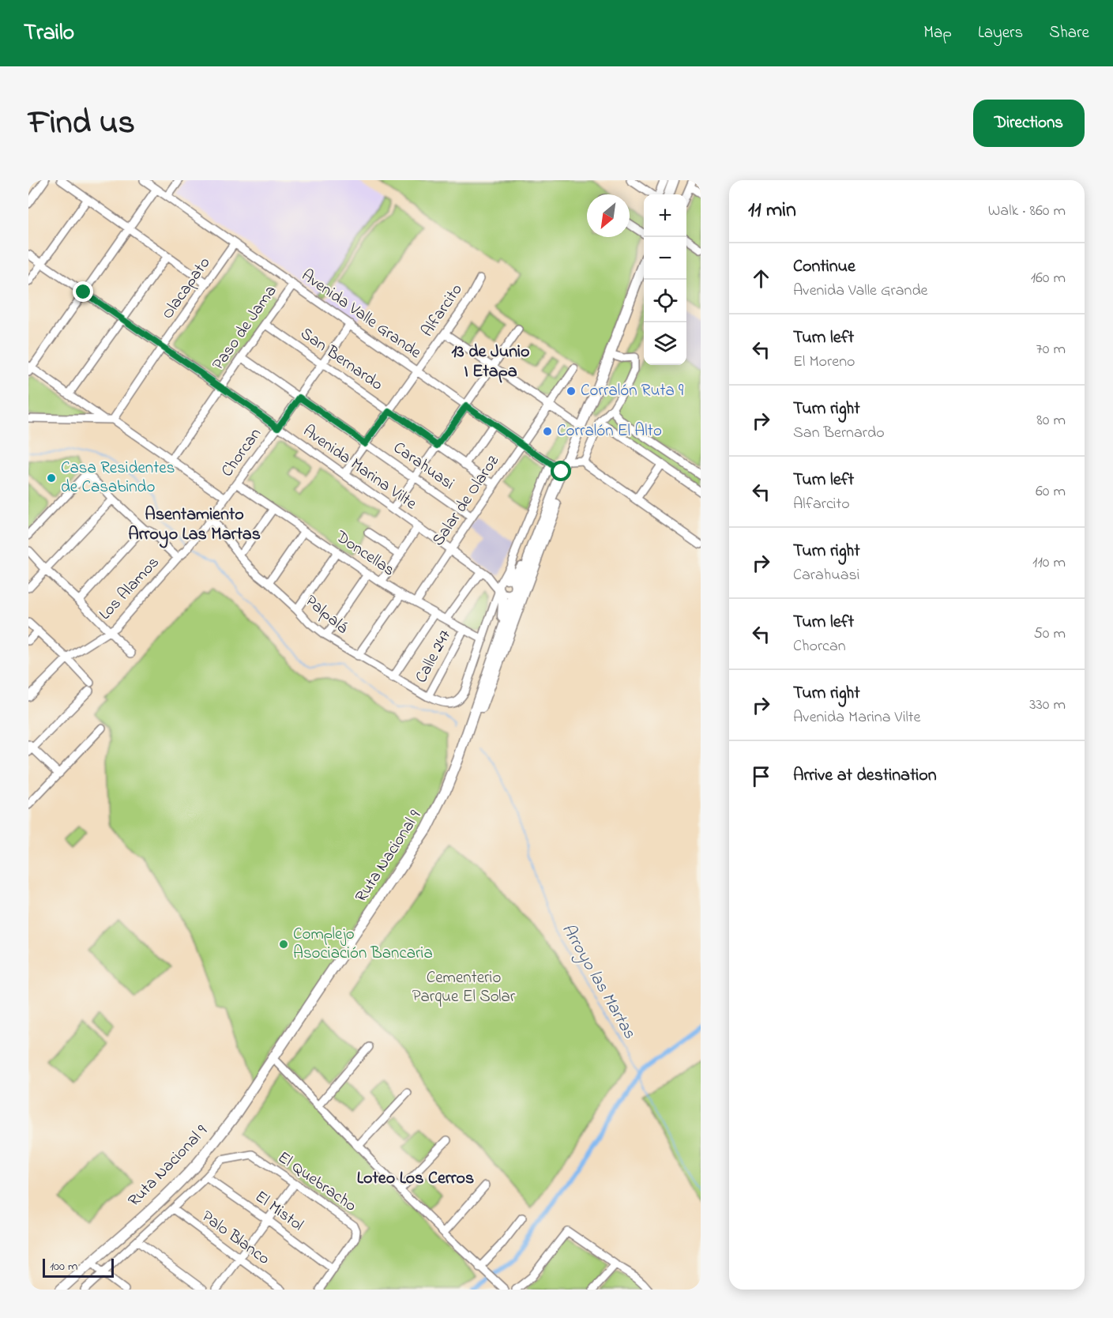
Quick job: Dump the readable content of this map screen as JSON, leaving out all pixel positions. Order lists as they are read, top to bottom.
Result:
{
  "streets": {
    "main road": ["Ruta Nacional 9"],
    "street": [
      "Olacapato",
      "Alfarcito",
      "Avenida Valle Grande",
      "Paso de Jama",
      "San Bernardo",
      "Chorcan",
      "Carahuasi",
      "Avenida Marina Vilte",
      "Salar de Olaroz",
      "Doncellas",
      "Los Alamos",
      "Palpalá",
      "Calle 247",
      "El Quebracho",
      "El Mistol",
      "Palo Blanco"
    ]
  },
  "crossings": [
    ["Olacapato", "Avenida Valle Grande"],
    ["Olacapato", "Avenida Marina Vilte"],
    ["Alfarcito", "Avenida Valle Grande"],
    ["Alfarcito", "San Bernardo"],
    ["Alfarcito", "Carahuasi"],
    ["Alfarcito", "Avenida Marina Vilte"],
    ["Avenida Valle Grande", "Paso de Jama"],
    ["Avenida Valle Grande", "Chorcan"],
    ["Avenida Valle Grande", "Salar de Olaroz"],
    ["Avenida Valle Grande", "Ruta Nacional 9"],
    ["Paso de Jama", "San Bernardo"],
    ["Paso de Jama", "Carahuasi"],
    ["Paso de Jama", "Avenida Marina Vilte"],
    ["San Bernardo", "Chorcan"],
    ["San Bernardo", "Salar de Olaroz"],
    ["Chorcan", "Carahuasi"],
    ["Chorcan", "Avenida Marina Vilte"],
    ["Chorcan", "Doncellas"],
    ["Chorcan", "Los Alamos"],
    ["Chorcan", "Palpalá"],
    ["Carahuasi", "Salar de Olaroz"],
    ["Avenida Marina Vilte", "Salar de Olaroz"],
    ["Avenida Marina Vilte", "Ruta Nacional 9"],
    ["Salar de Olaroz", "Doncellas"],
    ["Doncellas", "Palpalá"],
    ["Doncellas", "Calle 247"],
    ["Palpalá", "Calle 247"],
    ["El Quebracho", "El Mistol"]
  ],
  "districts": ["13 de Junio I Etapa", "Asentamiento Arroyo Las Martas", "Loteo Los Cerros"],
  "water": ["Arroyo las Martas"],
  "parks": ["Cementerio Parque El Solar"],
  "places": [
    "Corralón Ruta 9",
    "Corralón El Alto",
    "Casa Residentes de Casabindo",
    "Complejo Asociación Bancaria"
  ],
  "scale_bar": "100 m",
  "north": "bottom left",
  "page": {
    "header": "Trailo",
    "nav": ["Map", "Layers", "Share"],
    "title": "Find us",
    "buttons": "Directions",
    "heading": ["11 min", "Walk · 860 m"],
    "map_buttons": ["+", "−"],
    "list": [
      ["Continue", "Avenida Valle Grande", "160 m"],
      ["Turn left", "El Moreno", "70 m"],
      ["Turn right", "San Bernardo", "80 m"],
      ["Turn left", "Alfarcito", "60 m"],
      ["Turn right", "Carahuasi", "110 m"],
      ["Turn left", "Chorcan", "50 m"],
      ["Turn right", "Avenida Marina Vilte", "330 m"],
      "Arrive at destination"
    ],
    "scale": "100 m"
  }
}
